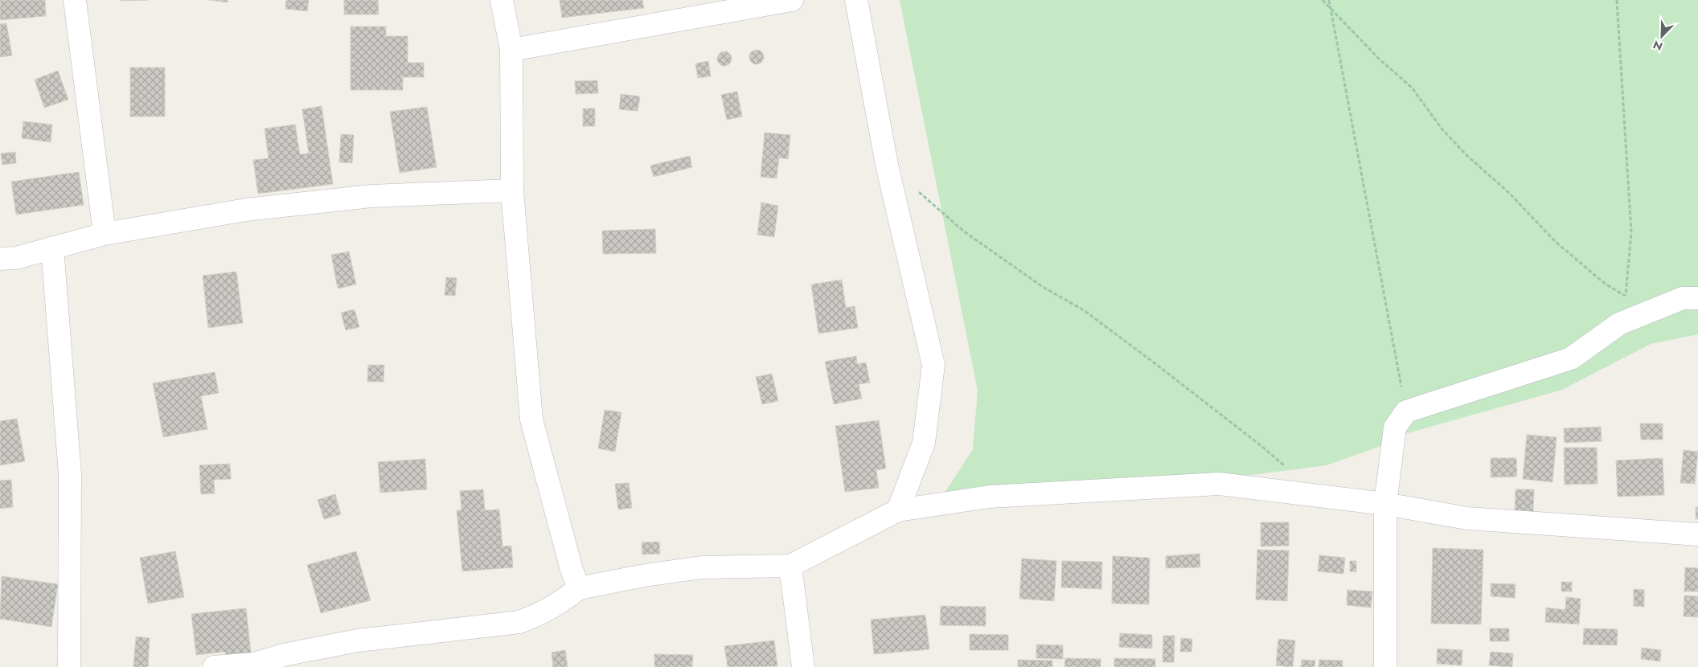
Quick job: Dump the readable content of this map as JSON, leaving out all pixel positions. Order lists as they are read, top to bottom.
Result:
{
  "north": "bottom left"
}
